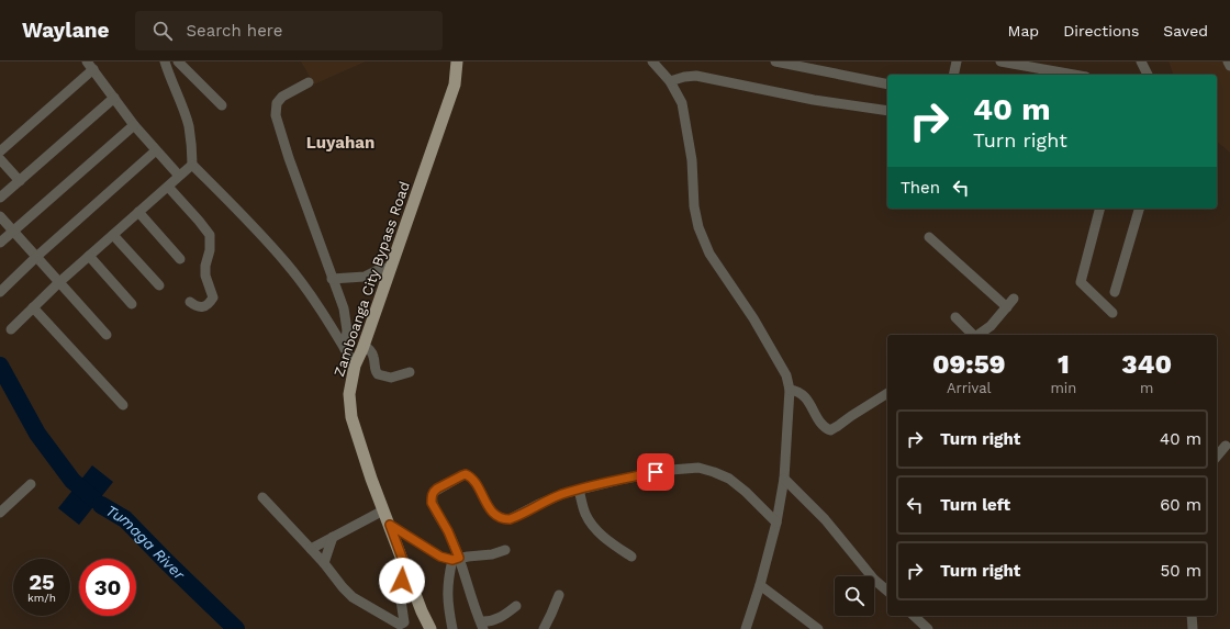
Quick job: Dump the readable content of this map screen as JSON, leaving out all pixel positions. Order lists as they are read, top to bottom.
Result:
{
  "streets": {
    "main road": ["Zamboanga City Bypass Road"]
  },
  "districts": ["Luyahan"],
  "water": ["Tumaga River"],
  "page": {
    "header": "Waylane",
    "search": "Search here",
    "nav": ["Map", "Directions", "Saved"],
    "turn": ["40 m", "Turn right"],
    "then": "Then",
    "eta": [
      "09:59",
      "Arrival",
      "1",
      "min",
      "340",
      "m"
    ],
    "list": [
      {
        "name": "Turn right",
        "value": "40 m"
      },
      {
        "name": "Turn left",
        "value": "60 m"
      },
      {
        "name": "Turn right",
        "value": "50 m"
      }
    ],
    "speed": "25 km/h",
    "limit": "30"
  }
}
